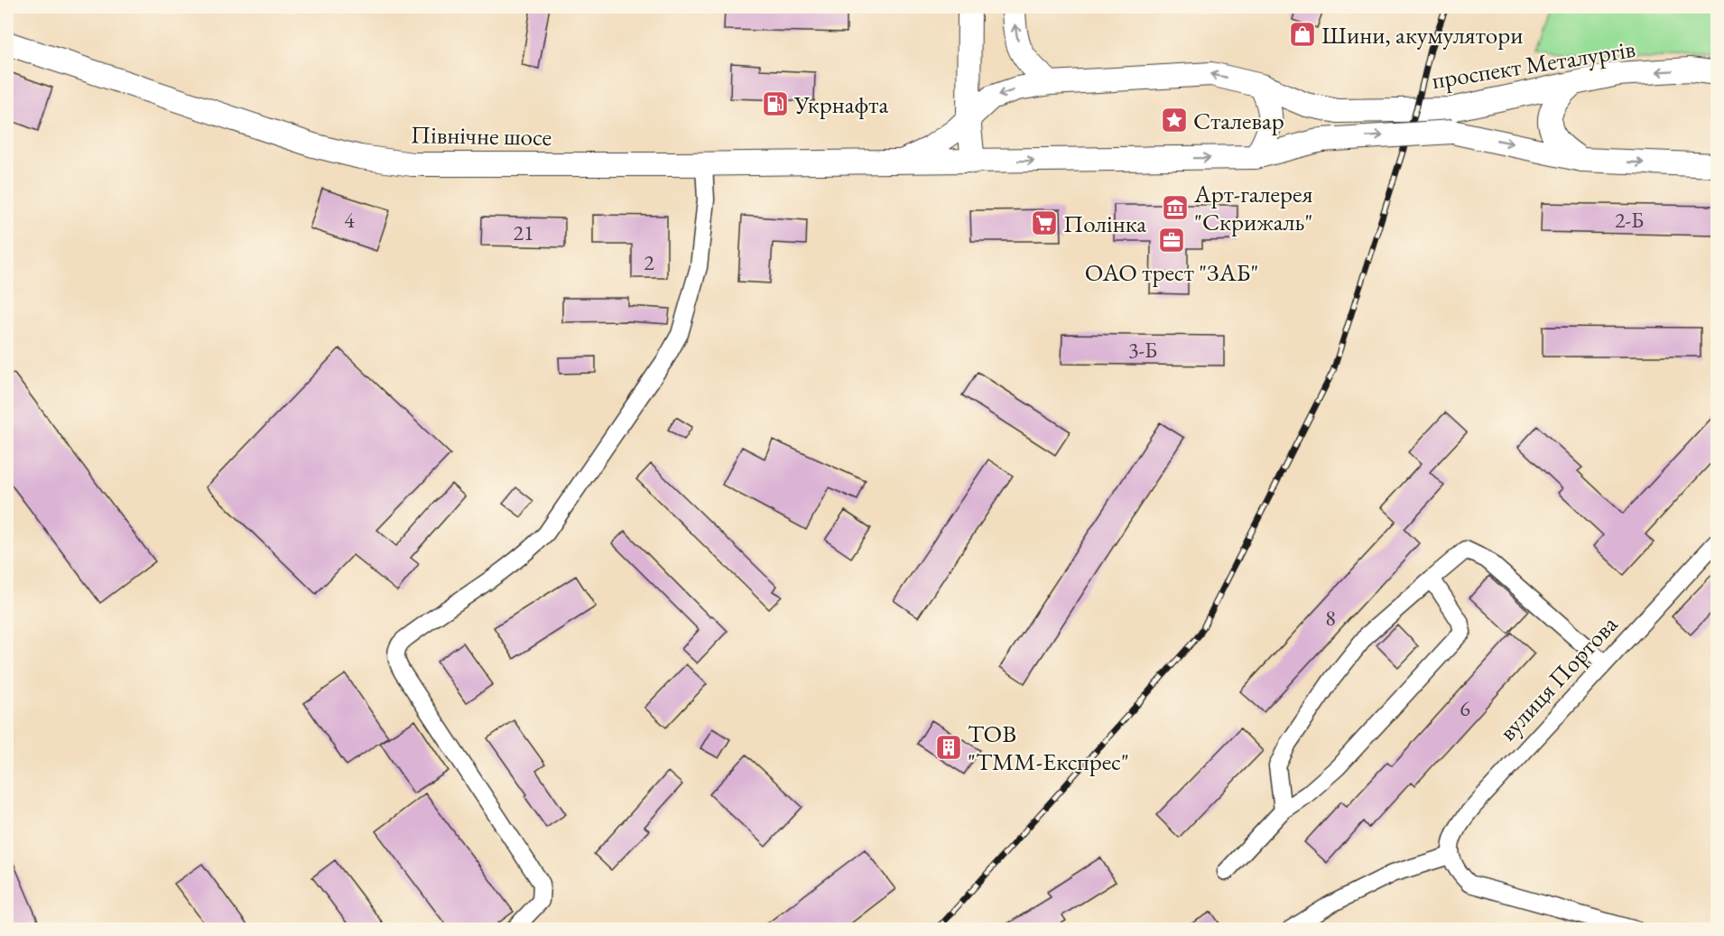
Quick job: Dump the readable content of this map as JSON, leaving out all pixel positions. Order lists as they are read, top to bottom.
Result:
{
  "streets": {
    "main road": ["проспект Металургів", "Північне шосе"],
    "street": ["вулиця Портова"]
  },
  "crossings": [
    ["проспект Металургів", "Північне шосе"]
  ],
  "places": {
    "shop": ["Шини, акумулятори"],
    "fuel station": ["Укрнафта"],
    "place": ["Сталевар"],
    "museum": ["Арт-галерея \"Скрижаль\""],
    "supermarket": ["Полінка"],
    "office": ["ОАО трест \"ЗАБ\""],
    "building": ["ТОВ \"ТММ-Експрес\""]
  },
  "house_numbers": [
    "4",
    "2-Б",
    "21",
    "2",
    "3-Б",
    "8",
    "6"
  ]
}
